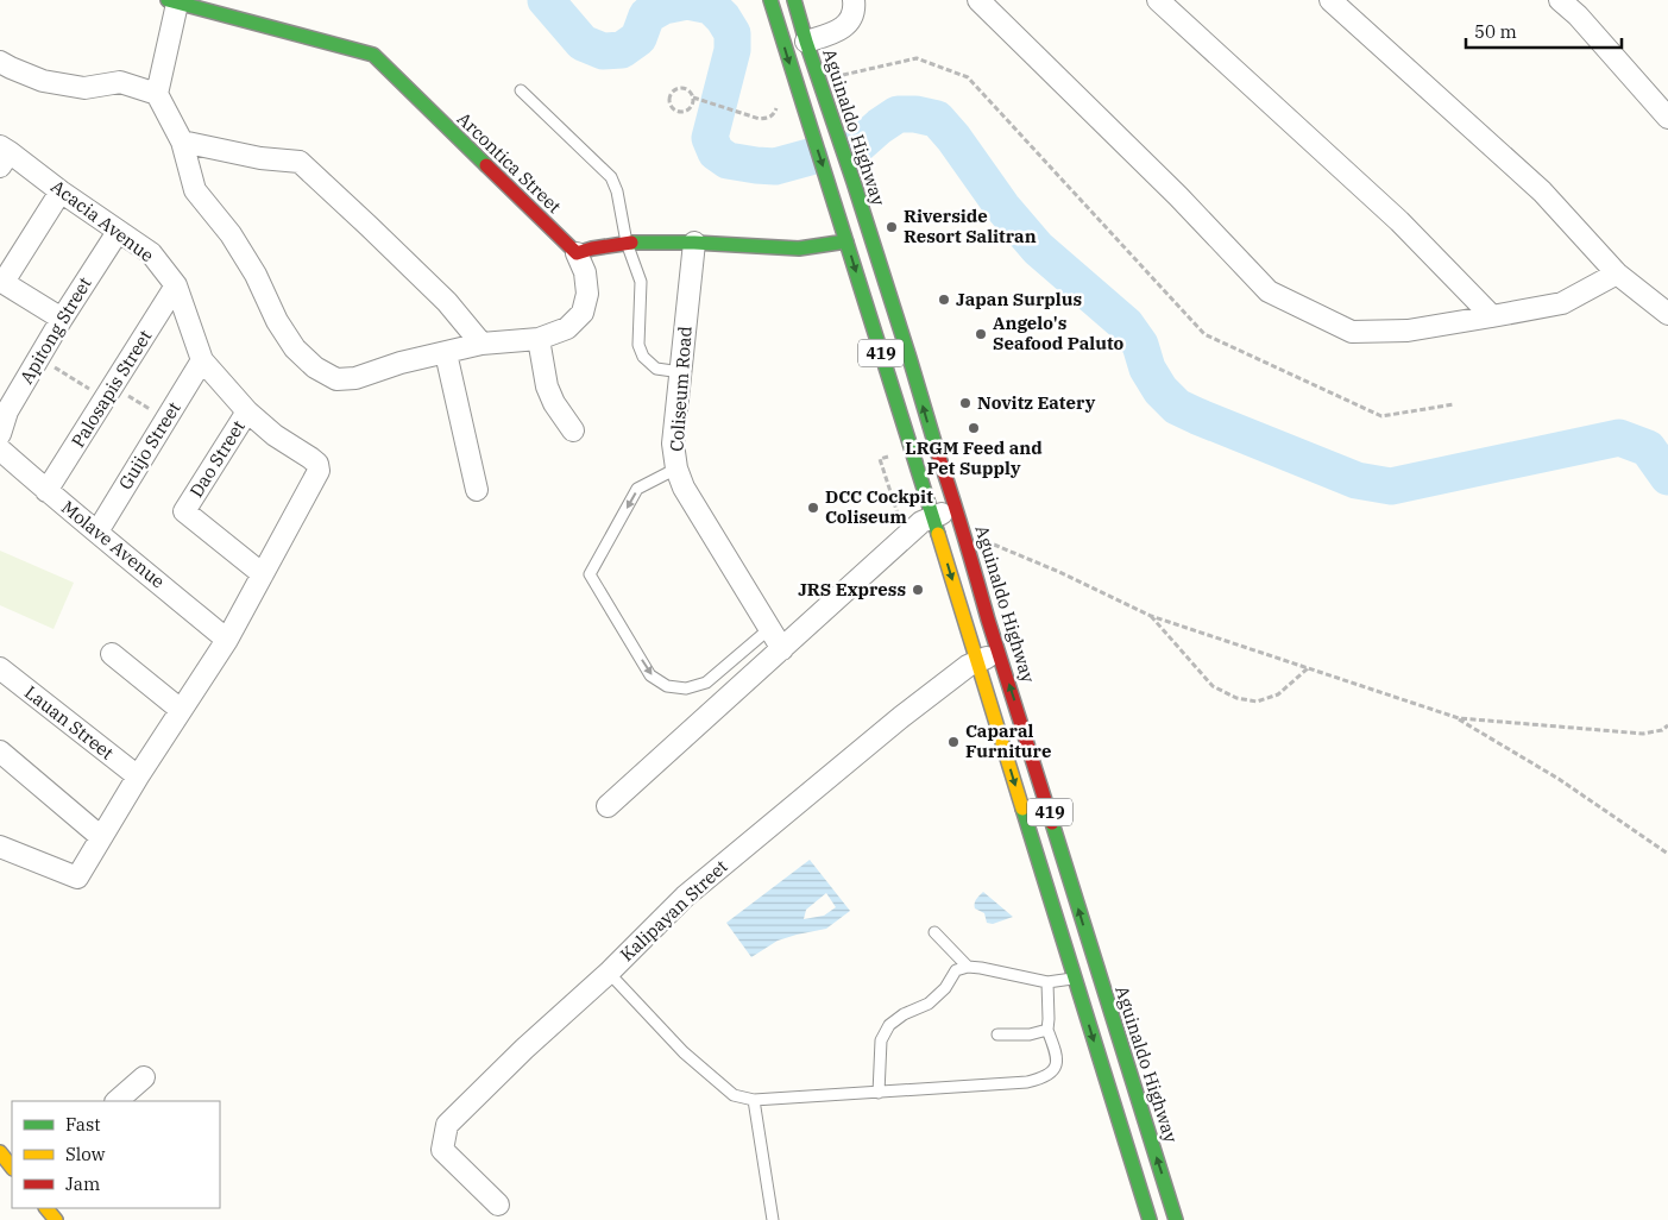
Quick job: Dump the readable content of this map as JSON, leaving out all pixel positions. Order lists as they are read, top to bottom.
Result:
{
  "streets": {
    "main road": ["Aguinaldo Highway", "Arcontica Street", "419"],
    "street": [
      "Acacia Avenue",
      "Apitong Street",
      "Palosapis Street",
      "Coliseum Road",
      "Guijo Street",
      "Dao Street",
      "Molave Avenue",
      "Lauan Street",
      "Kalipayan Street"
    ]
  },
  "crossings": [
    ["Aguinaldo Highway", "Kalipayan Street"],
    ["Acacia Avenue", "Apitong Street"],
    ["Acacia Avenue", "Palosapis Street"],
    ["Acacia Avenue", "Guijo Street"],
    ["Acacia Avenue", "Dao Street"],
    ["Palosapis Street", "Molave Avenue"],
    ["Guijo Street", "Molave Avenue"]
  ],
  "places": [
    "Riverside Resort Salitran",
    "Japan Surplus",
    "Angelo's Seafood Paluto",
    "Novitz Eatery",
    "LRGM Feed and Pet Supply",
    "DCC Cockpit Coliseum",
    "JRS Express",
    "Caparal Furniture"
  ],
  "legend": ["Fast", "Slow", "Jam"],
  "scale_bar": "50 m"
}
